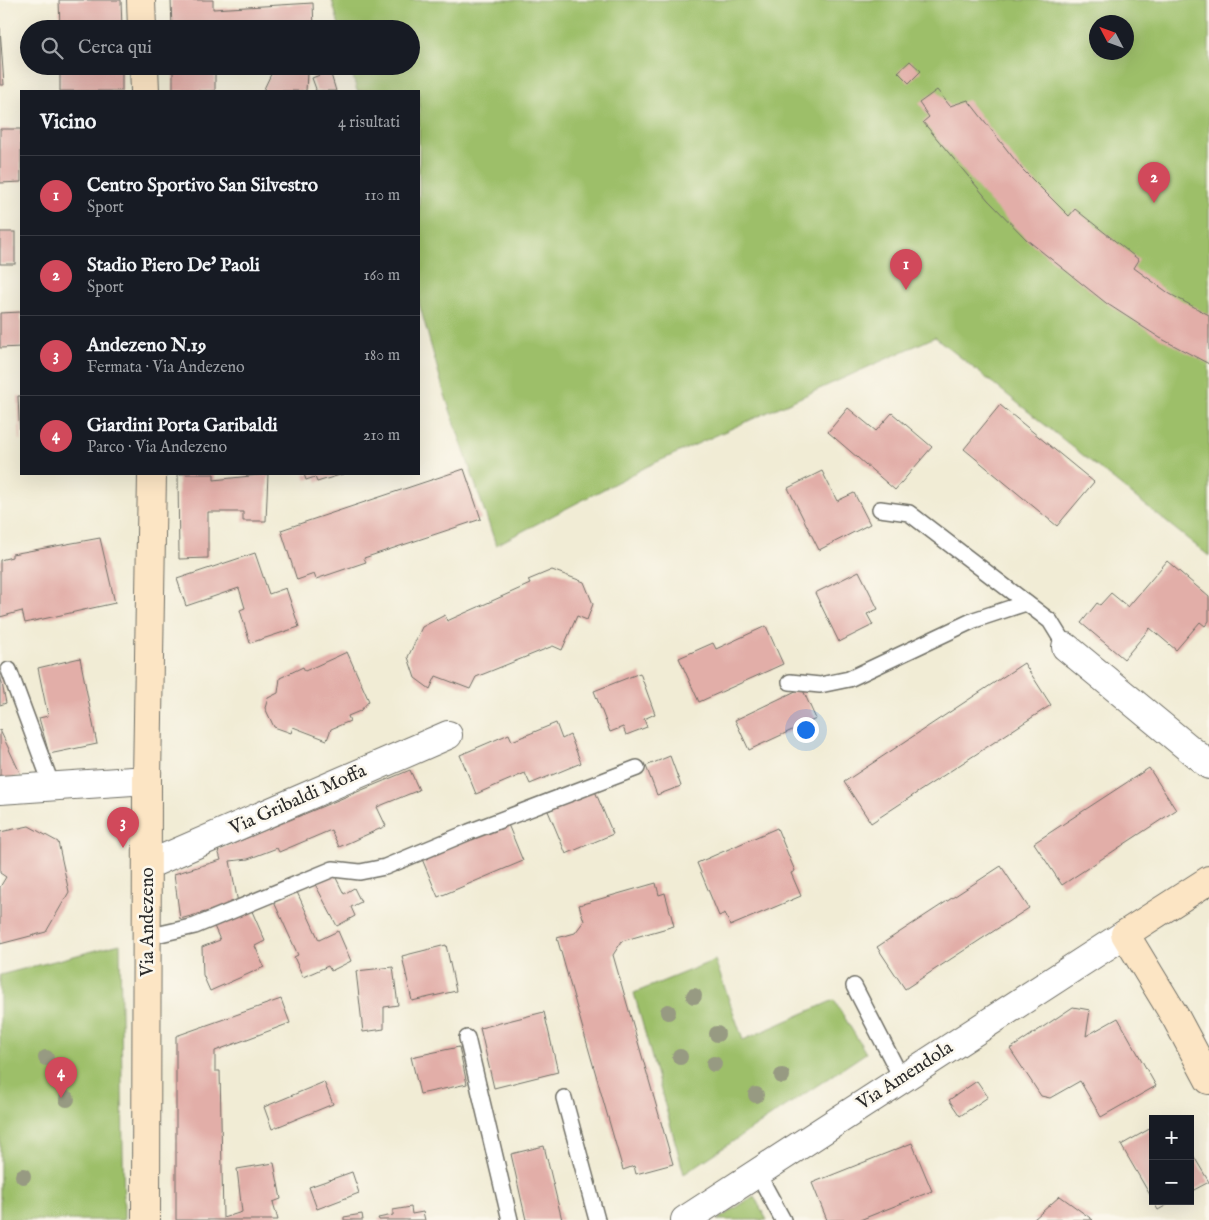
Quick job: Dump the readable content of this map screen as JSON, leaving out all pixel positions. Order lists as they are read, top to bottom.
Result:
{
  "streets": {
    "main road": ["Via Andezeno"],
    "street": ["Via Gribaldi Moffa", "Via Amendola"]
  },
  "crossings": [
    ["Via Gribaldi Moffa", "Via Andezeno"]
  ],
  "north": "top left",
  "page": {
    "search": "Cerca qui",
    "heading": ["Vicino", "4 risultati"],
    "list": [
      {
        "mark": "1",
        "name": "Centro Sportivo San Silvestro",
        "note": "Sport",
        "value": "110 m"
      },
      {
        "mark": "2",
        "name": "Stadio Piero De' Paoli",
        "note": "Sport",
        "value": "160 m"
      },
      {
        "mark": "3",
        "name": "Andezeno N.19",
        "note": "Fermata · Via Andezeno",
        "value": "180 m"
      },
      {
        "mark": "4",
        "name": "Giardini Porta Garibaldi",
        "note": "Parco · Via Andezeno",
        "value": "210 m"
      }
    ],
    "pins": [
      "2",
      "1",
      "3",
      "4"
    ],
    "map_buttons": ["+", "−"]
  }
}
